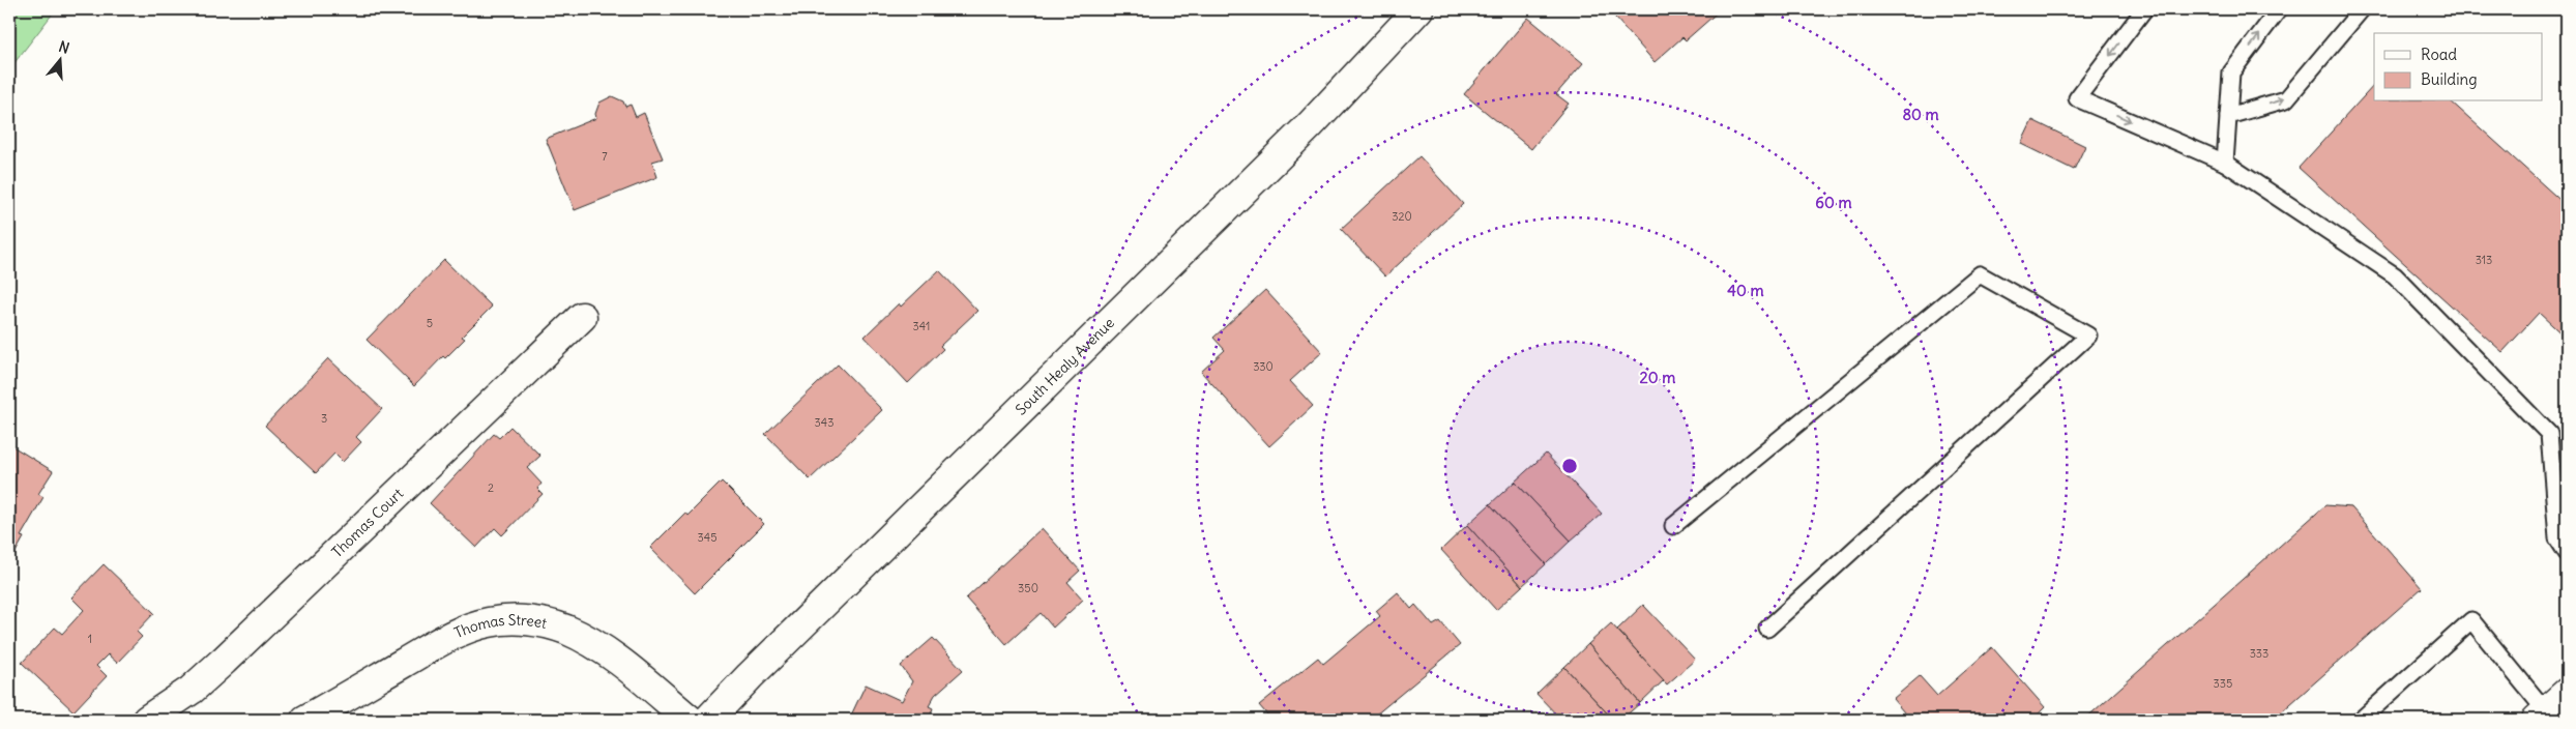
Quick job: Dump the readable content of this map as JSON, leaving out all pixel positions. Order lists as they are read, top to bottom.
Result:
{
  "streets": {
    "street": ["South Healy Avenue", "Thomas Court", "Thomas Street"]
  },
  "house_numbers": [
    "7",
    "320",
    "313",
    "5",
    "341",
    "330",
    "3",
    "343",
    "2",
    "345",
    "350",
    "1",
    "333",
    "335"
  ],
  "legend": ["Road", "Building"],
  "north": "top",
  "rings": [
    "80 m",
    "60 m",
    "40 m",
    "20 m"
  ]
}
